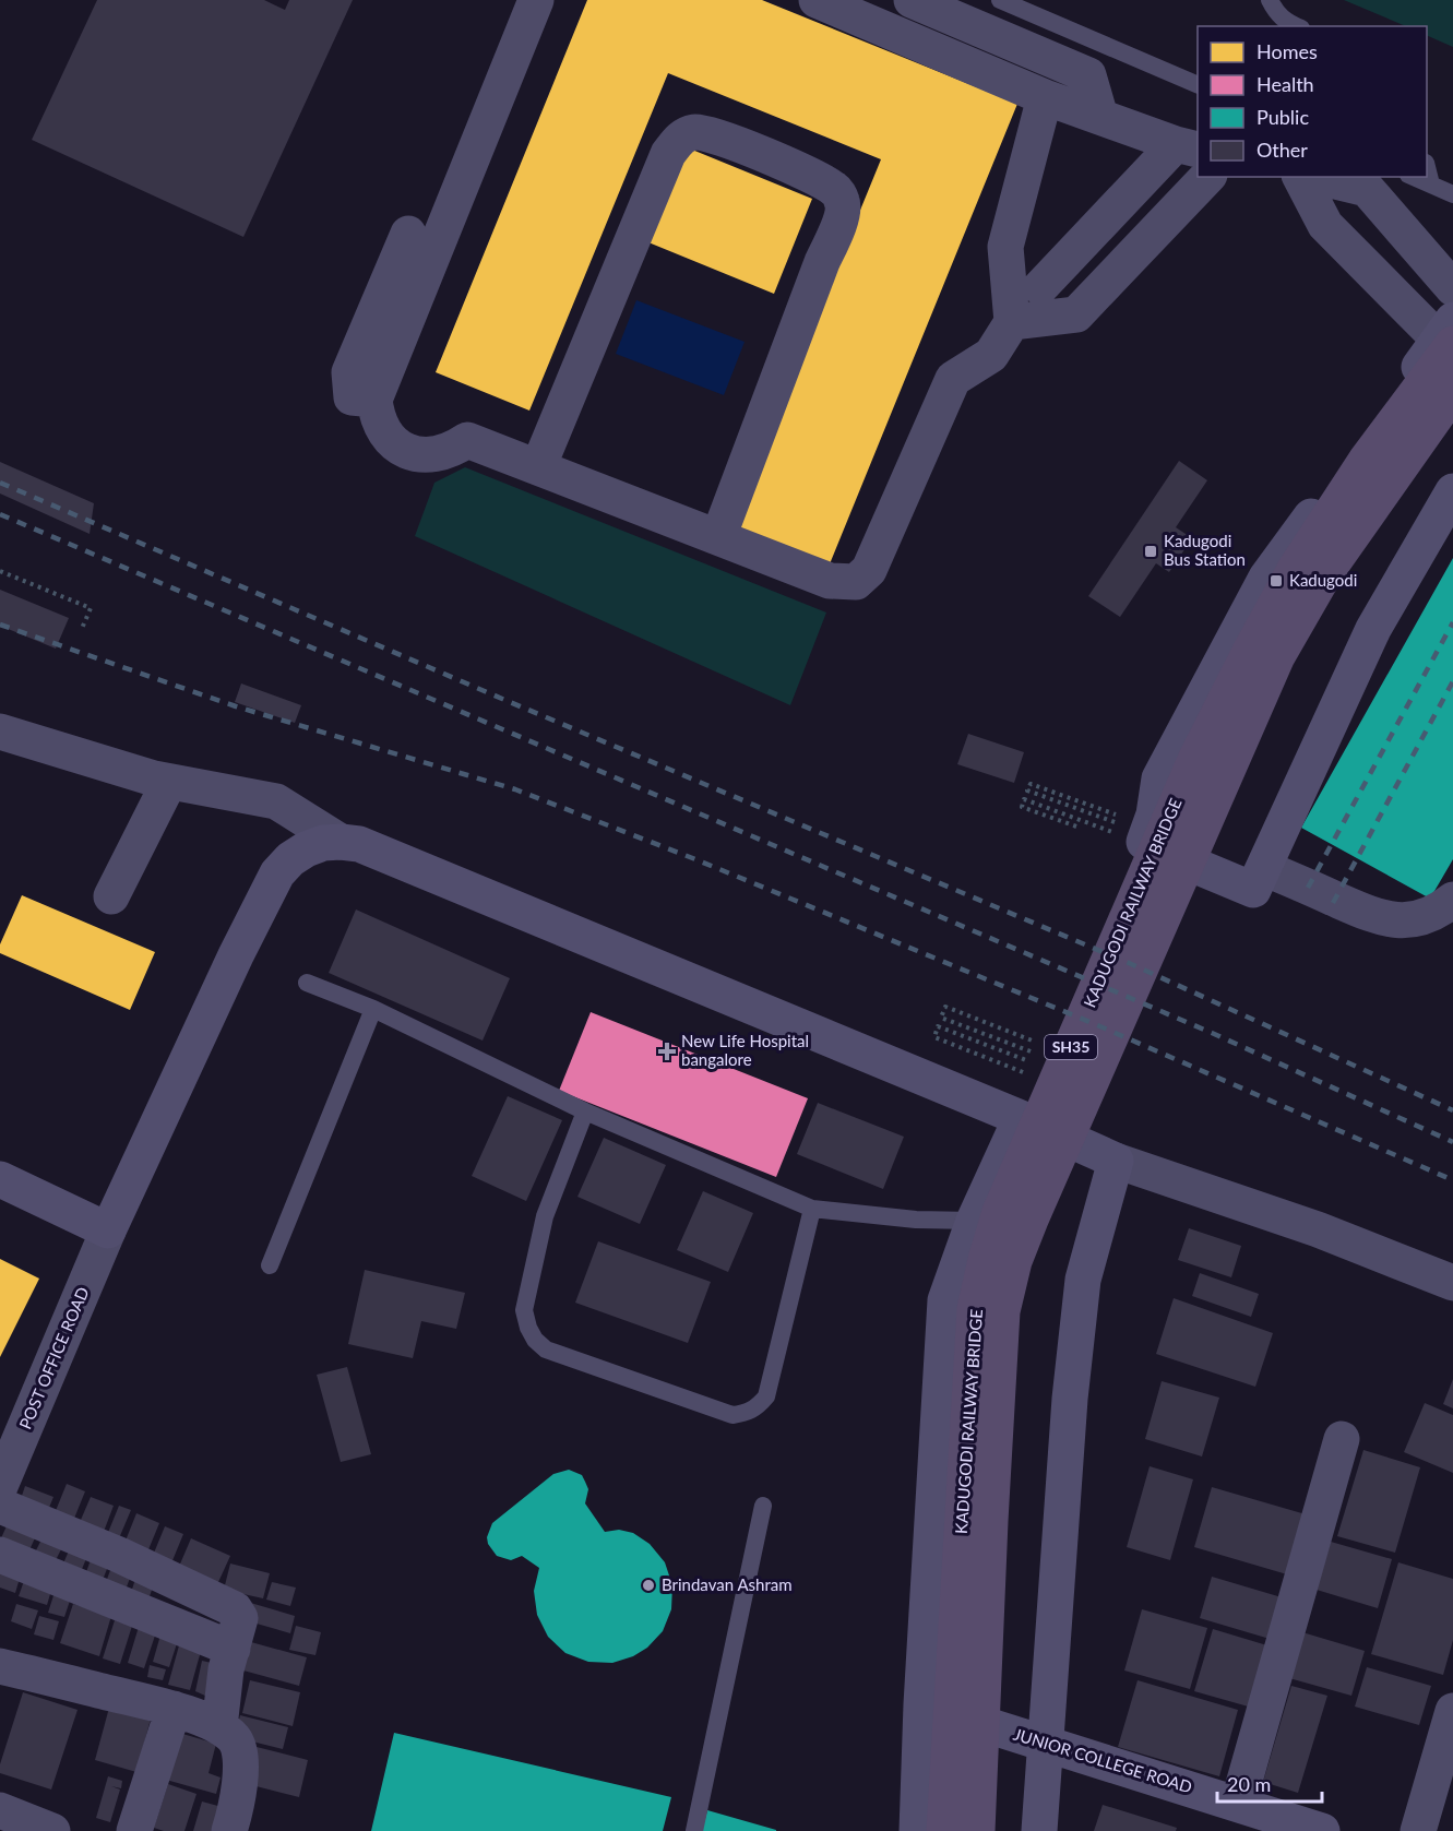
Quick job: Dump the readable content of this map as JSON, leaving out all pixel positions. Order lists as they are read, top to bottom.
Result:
{
  "streets": {
    "main road": ["KADUGODI RAILWAY BRIDGE", "SH35"],
    "street": ["POST OFFICE ROAD", "JUNIOR COLLEGE ROAD"]
  },
  "places": {
    "transit": ["Kadugodi Bus Station", "Kadugodi"],
    "health": ["New Life Hospital bangalore"],
    "other": ["Brindavan Ashram"]
  },
  "legend": [
    "Homes",
    "Health",
    "Public",
    "Other"
  ],
  "scale_bar": "20 m"
}
